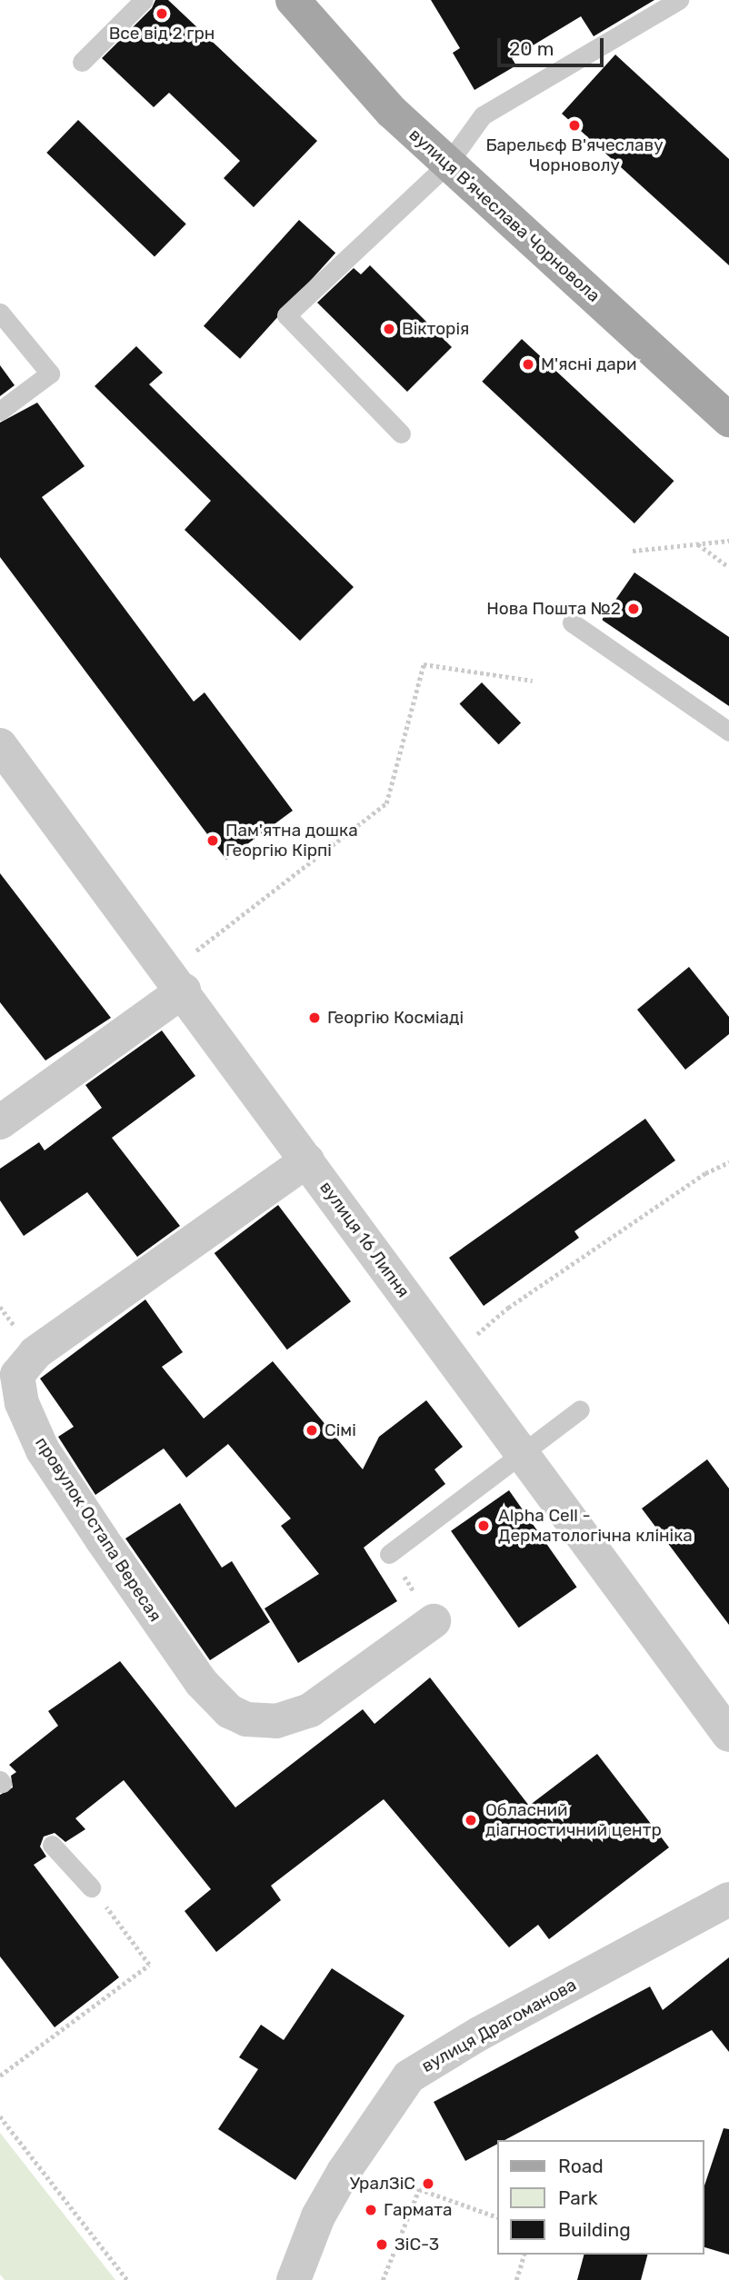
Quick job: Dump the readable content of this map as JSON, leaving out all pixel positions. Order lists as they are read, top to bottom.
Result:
{
  "streets": {
    "main road": ["вулиця Вʼячеслава Чорновола"],
    "street": ["вулиця 16 Липня", "провулок Остапа Вересая", "вулиця Драгоманова"]
  },
  "crossings": [
    ["вулиця 16 Липня", "провулок Остапа Вересая"]
  ],
  "places": [
    "Все від 2 грн",
    "Барельєф В'ячеславу Чорноволу",
    "Вікторія",
    "М'ясні дари",
    "Нова Пошта №2",
    "Пам'ятна дошка Георгію Кірпі",
    "Георгію Косміаді",
    "Сімі",
    "Alpha Cell - Дерматологічна клініка",
    "Обласний діагностичний центр",
    "УралЗіС",
    "Гармата",
    "ЗіС-3"
  ],
  "legend": ["Road", "Park", "Building"],
  "scale_bar": "20 m"
}
